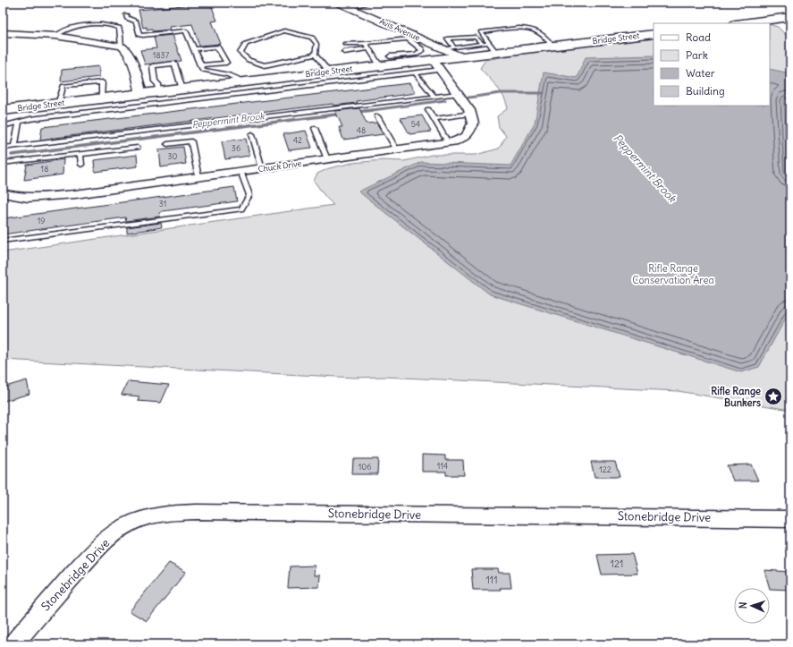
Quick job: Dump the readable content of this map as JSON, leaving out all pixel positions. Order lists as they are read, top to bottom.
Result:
{
  "streets": {
    "main road": ["Bridge Street"],
    "street": ["Avis Avenue", "Chuck Drive", "Stonebridge Drive"]
  },
  "crossings": [
    ["Avis Avenue", "Bridge Street"]
  ],
  "water": ["Peppermint Brook"],
  "parks": ["Rifle Range Conservation Area"],
  "places": {
    "place": ["Rifle Range Bunkers"]
  },
  "house_numbers": [
    "1837",
    "54",
    "48",
    "42",
    "36",
    "30",
    "18",
    "31",
    "19",
    "114",
    "106",
    "122",
    "121",
    "111"
  ],
  "legend": [
    "Road",
    "Park",
    "Water",
    "Building"
  ],
  "north": "left"
}
